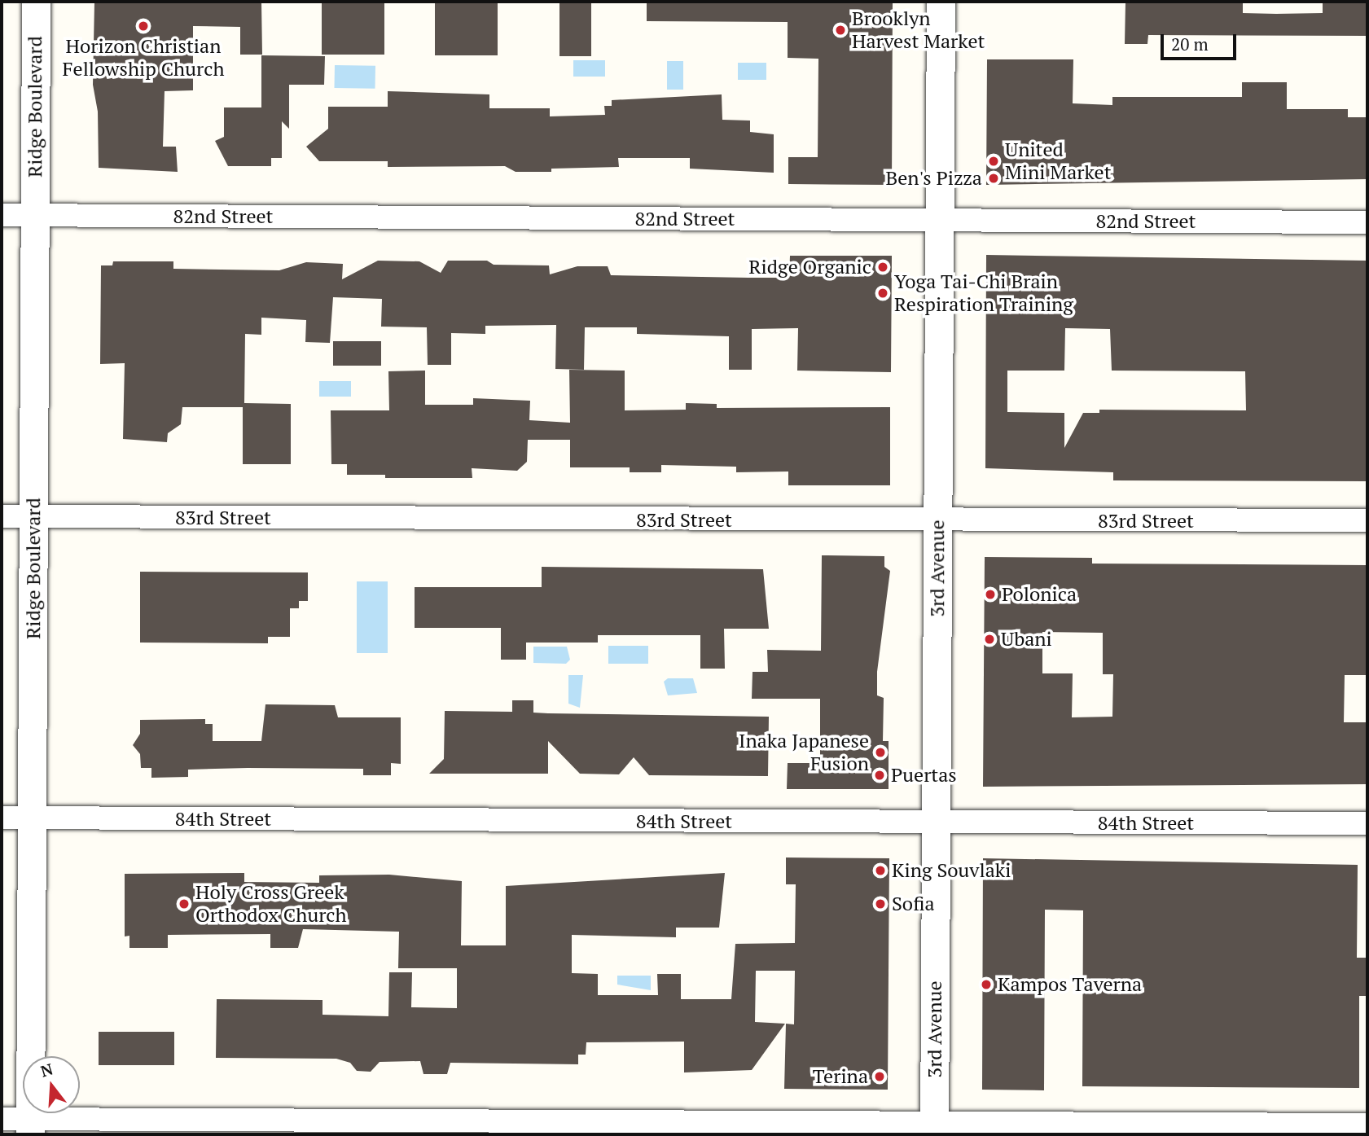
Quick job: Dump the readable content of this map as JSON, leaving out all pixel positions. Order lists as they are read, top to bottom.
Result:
{
  "streets": {
    "street": [
      "Ridge Boulevard",
      "82nd Street",
      "83rd Street",
      "3rd Avenue",
      "84th Street"
    ]
  },
  "crossings": [
    ["Ridge Boulevard", "82nd Street"],
    ["Ridge Boulevard", "83rd Street"],
    ["Ridge Boulevard", "84th Street"],
    ["82nd Street", "3rd Avenue"],
    ["83rd Street", "3rd Avenue"],
    ["3rd Avenue", "84th Street"]
  ],
  "places": [
    "Horizon Christian Fellowship Church",
    "Brooklyn Harvest Market",
    "United Mini Market",
    "Ben's Pizza",
    "Ridge Organic",
    "Yoga Tai-Chi Brain Respiration Training",
    "Polonica",
    "Ubani",
    "Inaka Japanese Fusion",
    "Puertas",
    "King Souvlaki",
    "Holy Cross Greek Orthodox Church",
    "Sofia",
    "Kampos Taverna",
    "Terina"
  ],
  "scale_bar": "20 m",
  "north": "top"
}
